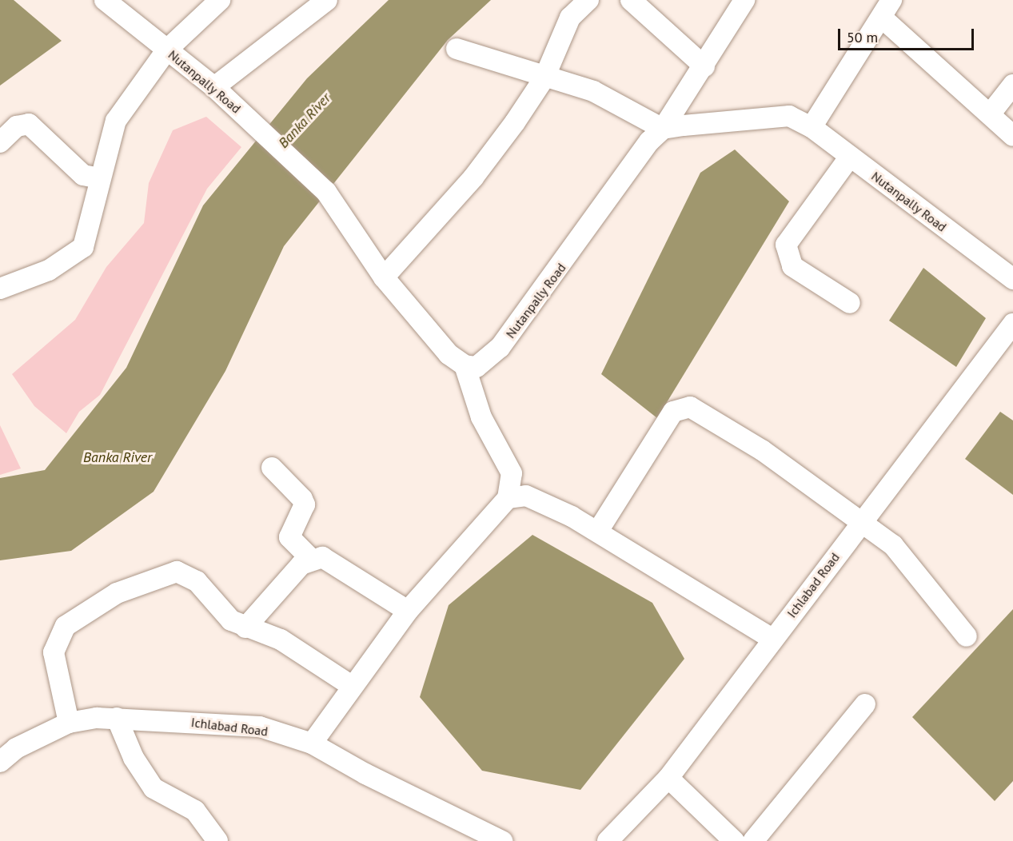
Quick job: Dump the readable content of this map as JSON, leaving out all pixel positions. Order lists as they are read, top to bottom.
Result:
{
  "streets": {
    "street": ["Nutanpally Road", "Ichlabad Road"]
  },
  "water": ["Banka River"],
  "scale_bar": "50 m"
}
